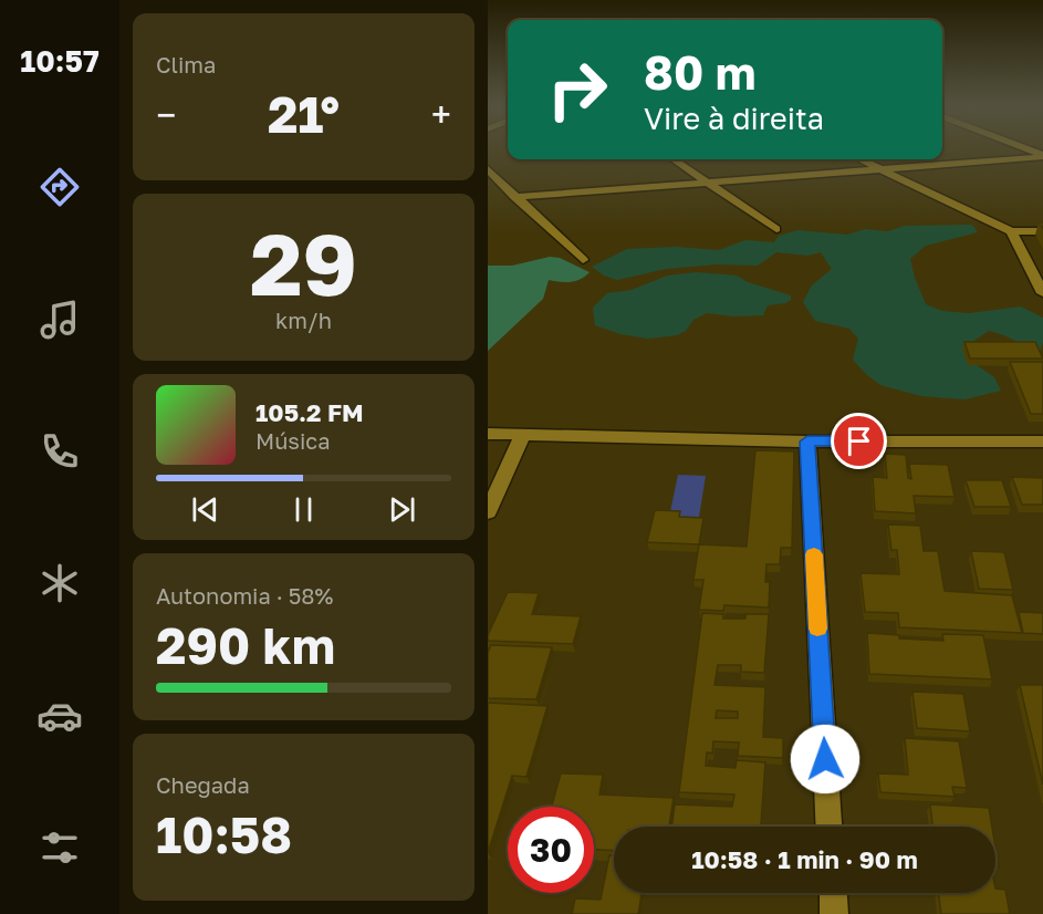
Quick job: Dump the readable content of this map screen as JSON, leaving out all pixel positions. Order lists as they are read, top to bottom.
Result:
{
  "page": {
    "tabs": "10:57",
    "tile": [
      "Clima",
      ["29", "km/h"],
      ["Autonomia · 58%", "290 km"],
      ["Chegada", "10:58"]
    ],
    "turn": ["80 m", "Vire à direita"],
    "heat": ["−", "21°", "+"],
    "song": ["105.2 FM", "Música"],
    "limit": "30",
    "trip": "10:58 · 1 min · 90 m"
  }
}
